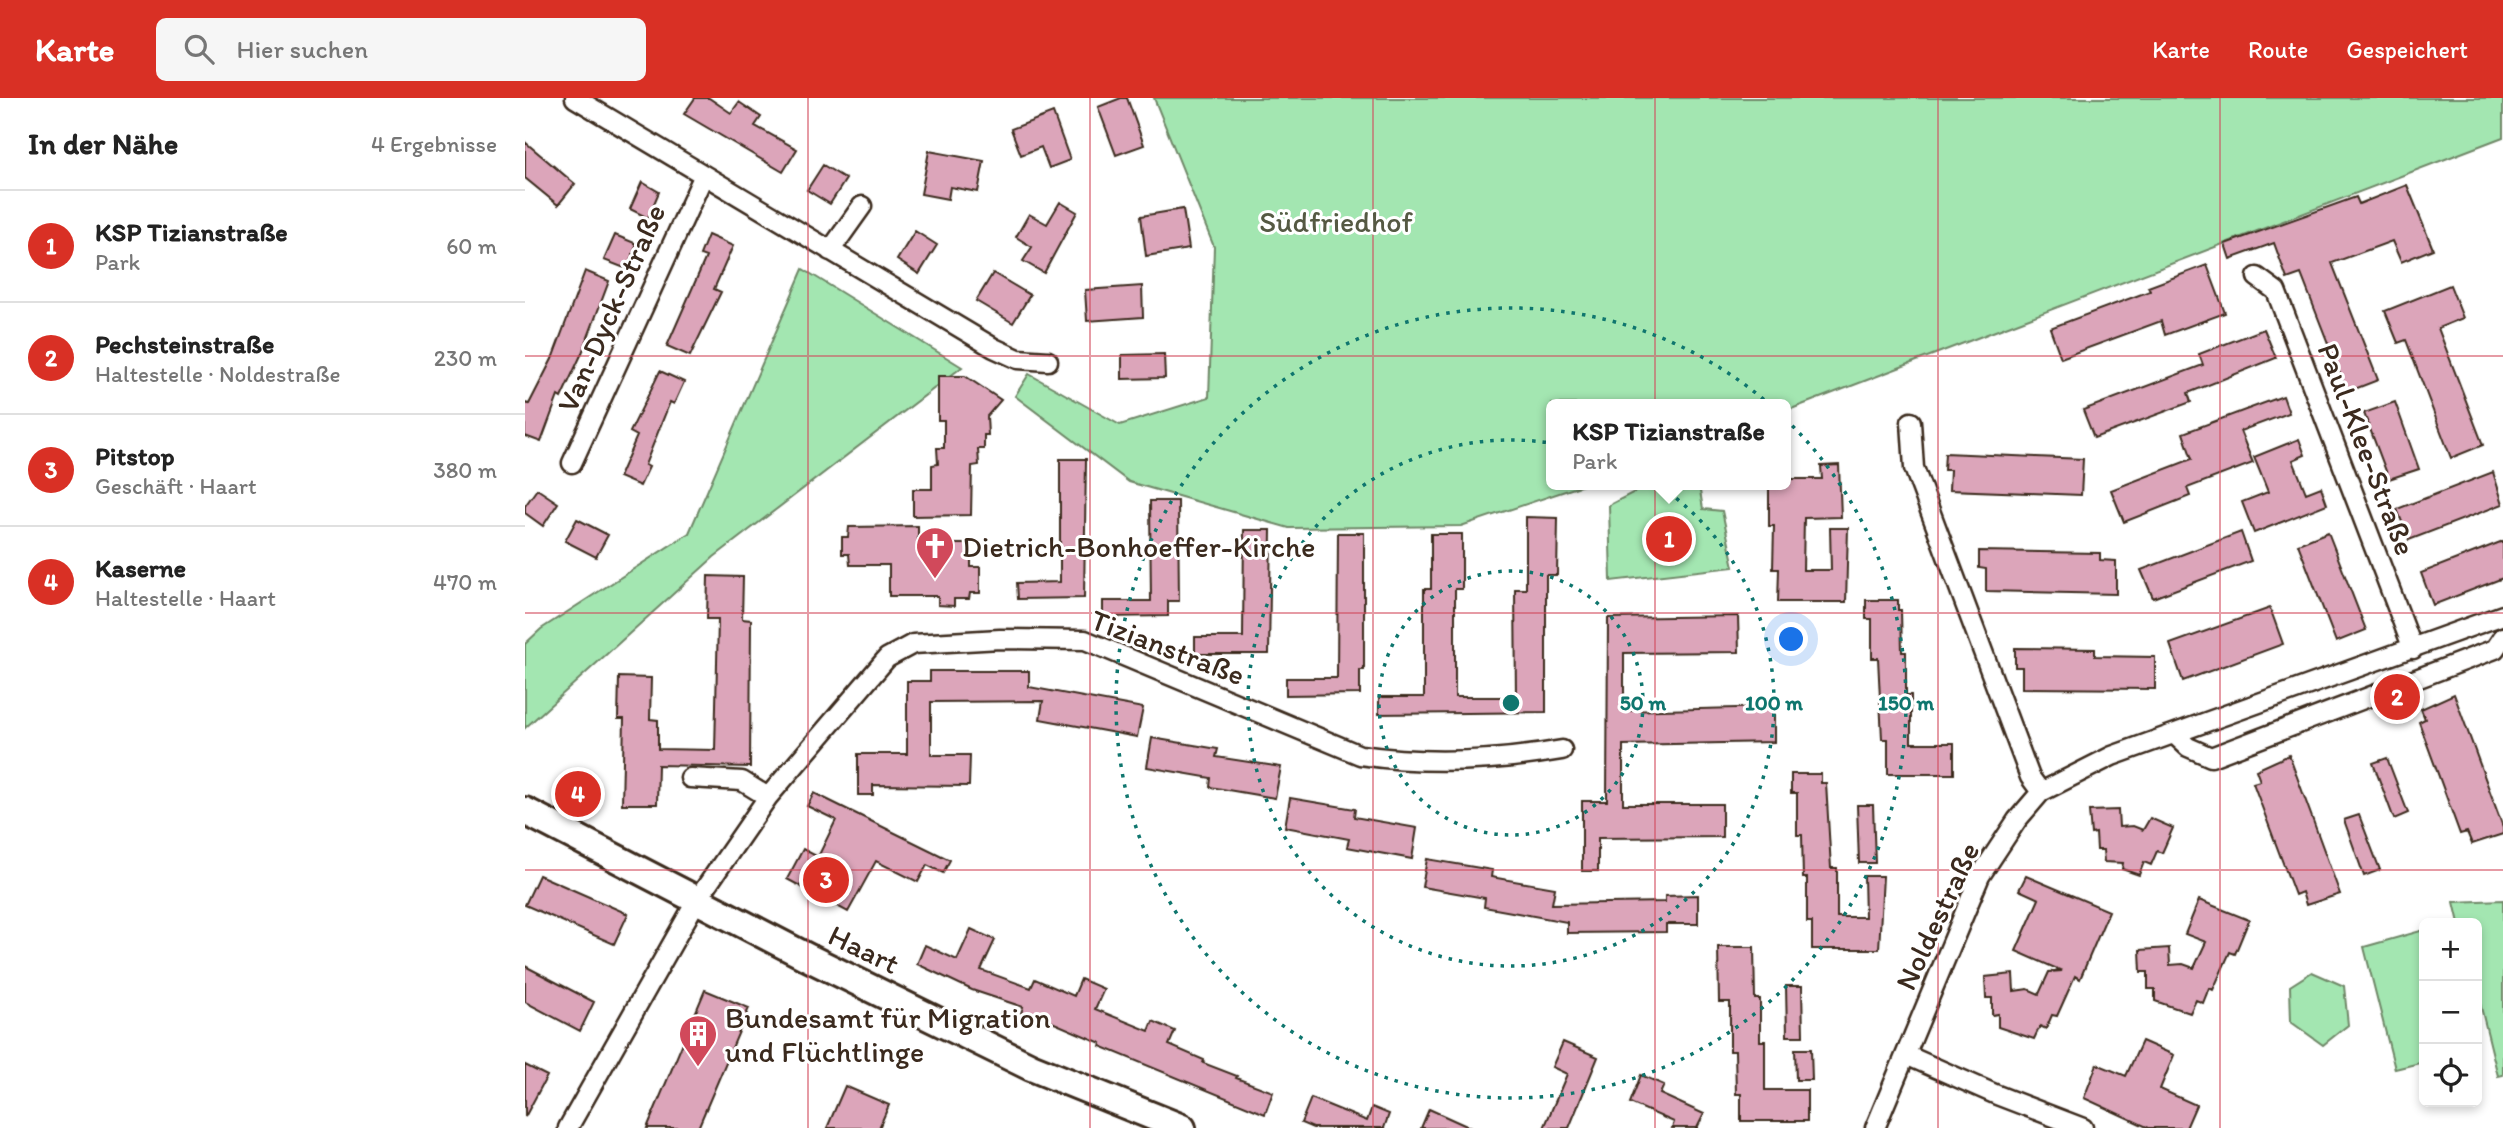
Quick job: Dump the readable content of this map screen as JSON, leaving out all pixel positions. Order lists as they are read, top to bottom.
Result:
{
  "streets": {
    "main road": ["Haart"],
    "street": [
      "Van-Dyck-Straße",
      "Paul-Klee-Straße",
      "Tizianstraße",
      "Noldestraße"
    ]
  },
  "crossings": [
    ["Paul-Klee-Straße", "Noldestraße"],
    ["Tizianstraße", "Haart"]
  ],
  "parks": ["Südfriedhof"],
  "places": {
    "church": ["Dietrich-Bonhoeffer-Kirche"],
    "building": ["Bundesamt für Migration und Flüchtlinge"]
  },
  "page": {
    "header": "Karte",
    "search": "Hier suchen",
    "nav": ["Karte", "Route", "Gespeichert"],
    "heading": ["In der Nähe", "4 Ergebnisse"],
    "list": [
      {
        "mark": "1",
        "name": "KSP Tizianstraße",
        "note": "Park",
        "value": "60 m"
      },
      {
        "mark": "2",
        "name": "Pechsteinstraße",
        "note": "Haltestelle · Noldestraße",
        "value": "230 m"
      },
      {
        "mark": "3",
        "name": "Pitstop",
        "note": "Geschäft · Haart",
        "value": "380 m"
      },
      {
        "mark": "4",
        "name": "Kaserne",
        "note": "Haltestelle · Haart",
        "value": "470 m"
      }
    ],
    "popup": ["KSP Tizianstraße", "Park"],
    "pins": [
      "1",
      "2",
      "4",
      "3"
    ],
    "map_buttons": ["+", "−"]
  },
  "rings": ["50 m", "100 m", "150 m"]
}
